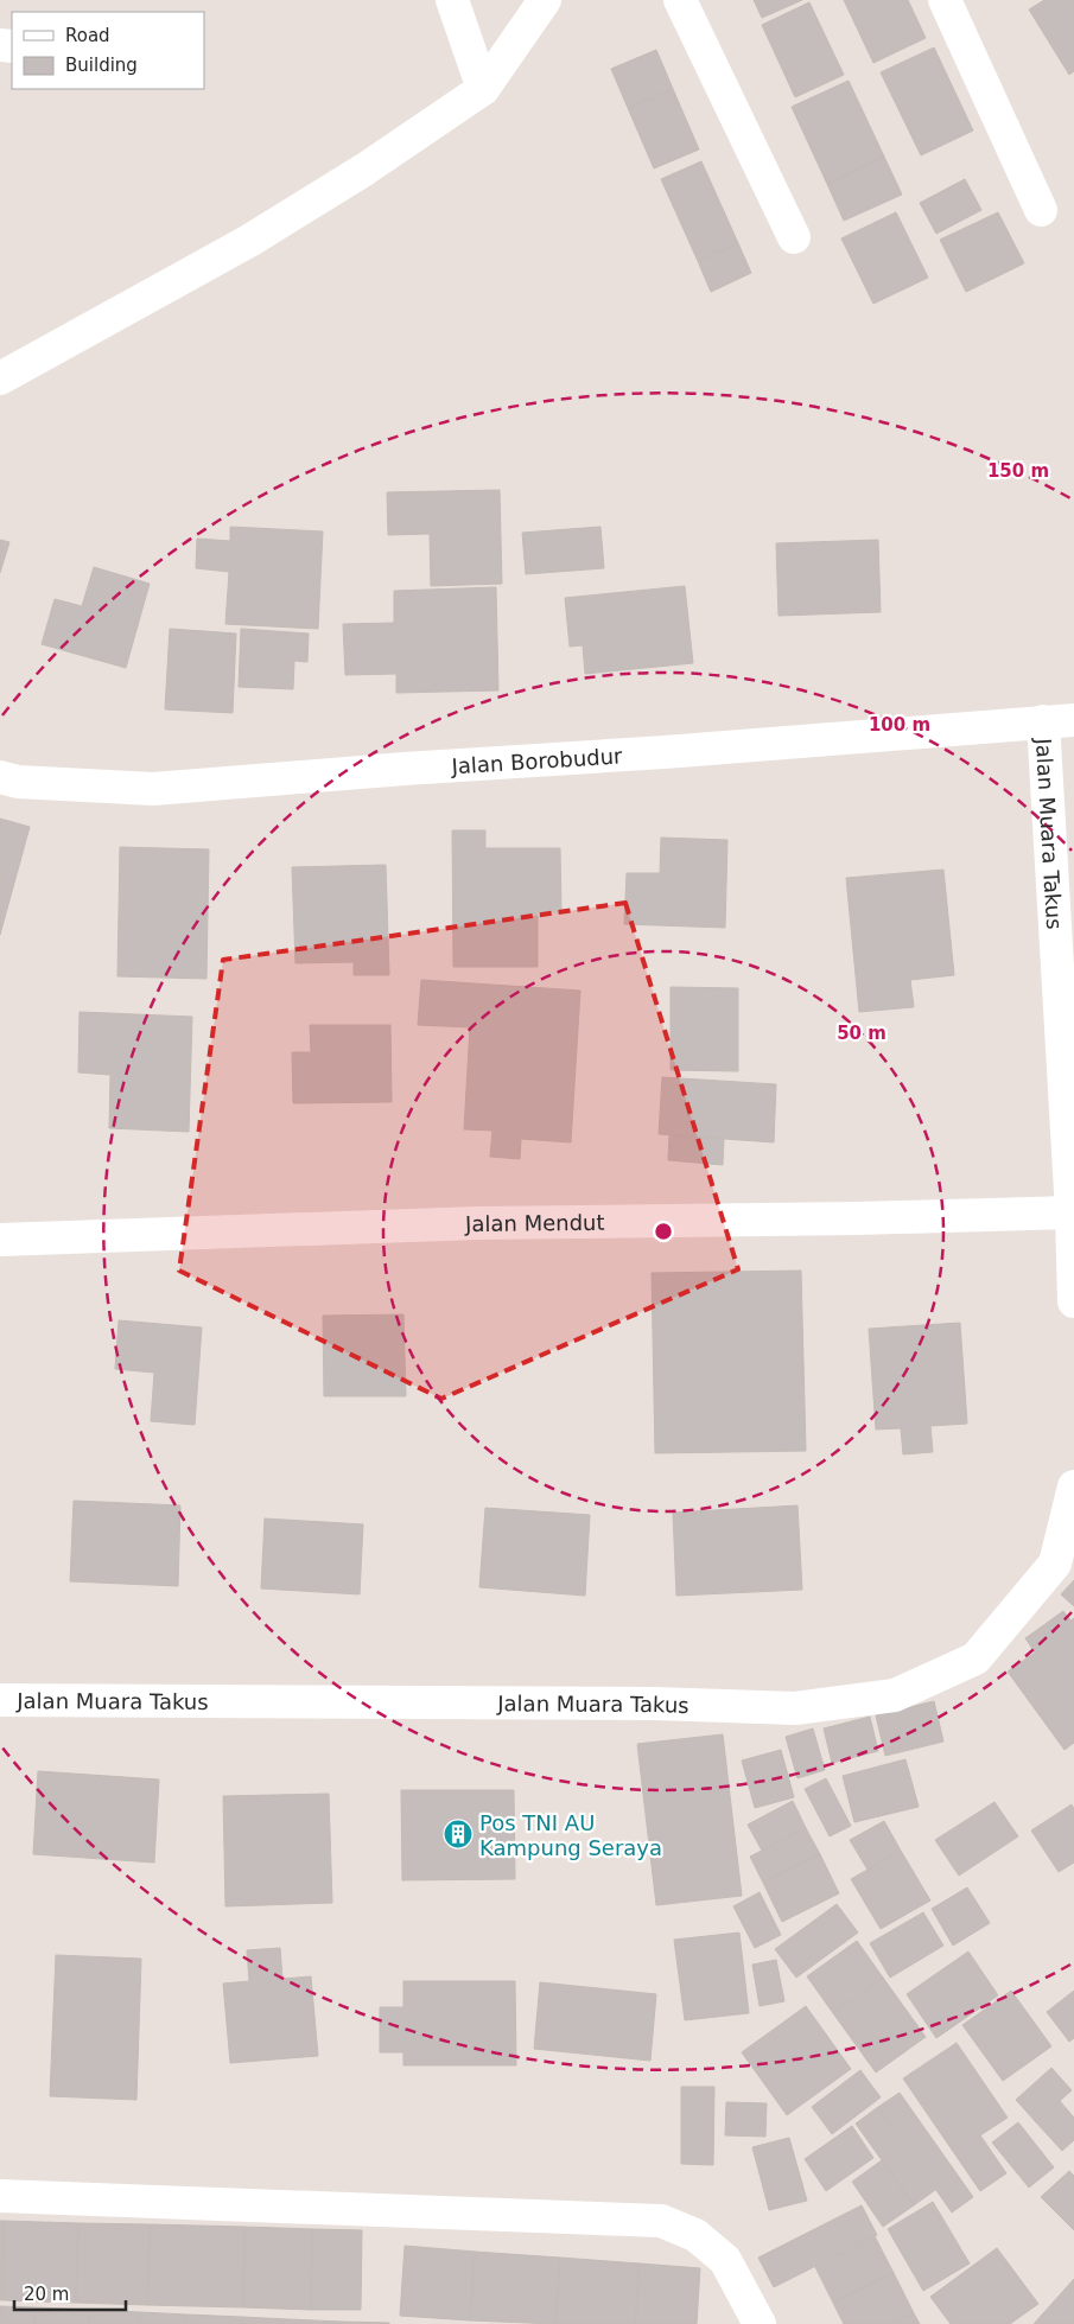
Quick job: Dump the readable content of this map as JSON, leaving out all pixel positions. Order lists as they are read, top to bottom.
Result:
{
  "streets": {
    "street": ["Jalan Borobudur", "Jalan Muara Takus", "Jalan Mendut"]
  },
  "crossings": [
    ["Jalan Borobudur", "Jalan Muara Takus"],
    ["Jalan Muara Takus", "Jalan Mendut"]
  ],
  "places": {
    "building": ["Pos TNI AU Kampung Seraya"]
  },
  "legend": ["Road", "Building"],
  "scale_bar": "20 m",
  "rings": ["150 m", "100 m", "50 m"]
}
